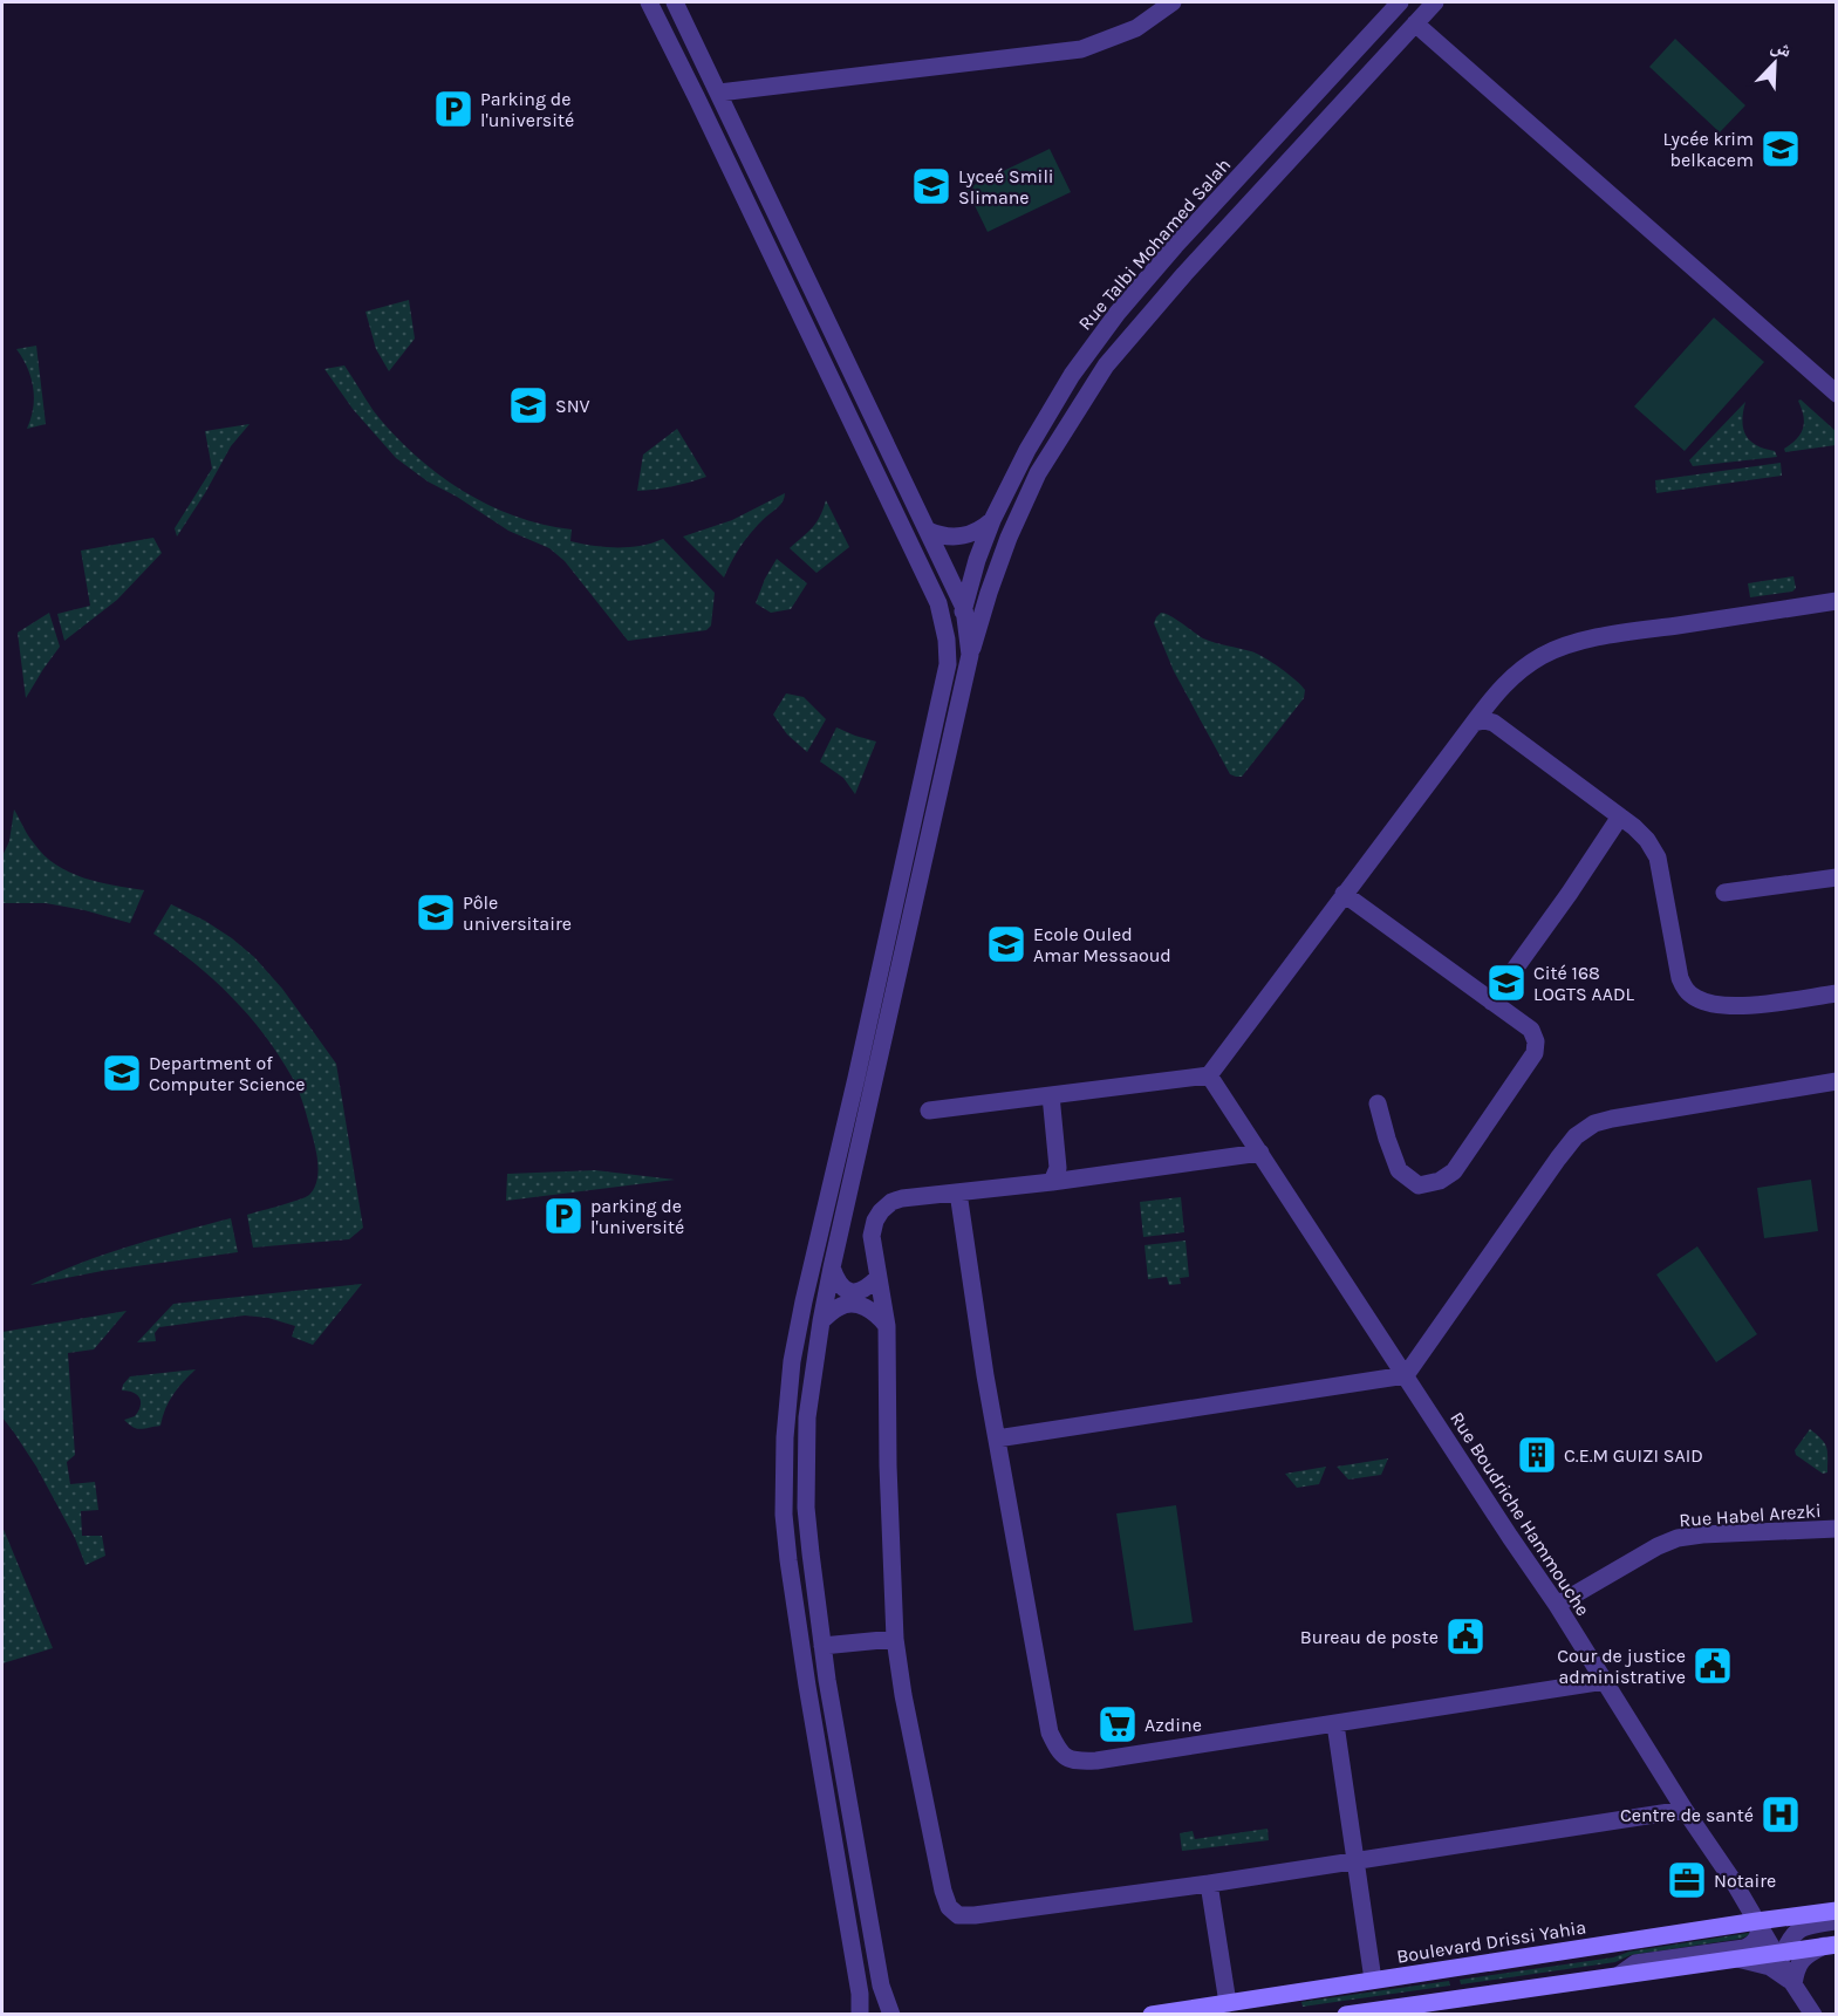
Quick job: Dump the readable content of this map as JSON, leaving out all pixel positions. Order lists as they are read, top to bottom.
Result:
{
  "streets": {
    "main road": ["Boulevard Drissi Yahia"],
    "street": ["Rue Talbi Mohamed Salah", "Rue Boudriche Hammouche", "Rue Habel Arezki"]
  },
  "crossings": [
    ["Rue Boudriche Hammouche", "Rue Habel Arezki"],
    ["Rue Boudriche Hammouche", "Boulevard Drissi Yahia"]
  ],
  "places": {
    "parking": ["Parking de l'université", "parking de l'université"],
    "school or university": [
      "Lycée krim belkacem",
      "Lyceé Smili Slimane",
      "SNV",
      "Pôle universitaire",
      "Ecole Ouled Amar Messaoud",
      "Cité 168 LOGTS AADL",
      "Department of Computer Science"
    ],
    "building": ["C.E.M GUIZI SAID"],
    "public building": ["Bureau de poste", "Cour de justice administrative"],
    "supermarket": ["Azdine"],
    "hospital": ["Centre de santé"],
    "office": ["Notaire"]
  },
  "north": "top right"
}
